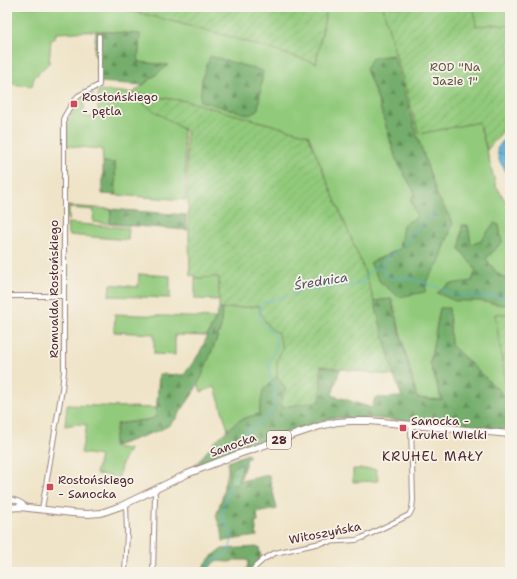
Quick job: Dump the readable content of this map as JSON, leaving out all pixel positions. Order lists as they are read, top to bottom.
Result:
{
  "streets": {
    "main road": ["28", "Sanocka"],
    "street": ["Romualda Rosłońskiego", "Witoszyńska"]
  },
  "crossings": [
    ["Romualda Rosłońskiego", "28"],
    ["Romualda Rosłońskiego", "Sanocka"],
    ["28", "Sanocka"],
    ["Sanocka", "Witoszyńska"]
  ],
  "districts": ["KRUHEL MAŁY"],
  "water": ["Średnica"],
  "parks": ["ROD \"Na Jazie 1\""],
  "places": {
    "transit": ["Rosłońskiego - pętla", "Sanocka - Kruhel Wielki", "Rosłońskiego - Sanocka"]
  }
}
